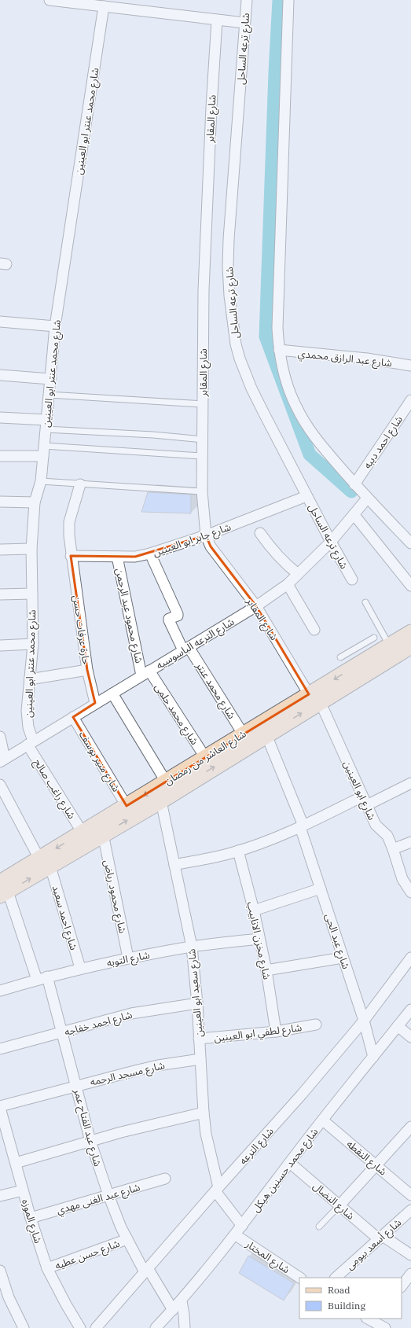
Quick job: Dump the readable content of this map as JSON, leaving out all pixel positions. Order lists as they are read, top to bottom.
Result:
{
  "streets": {
    "main road": ["شارع العاشر من رمضان"],
    "street": [
      "شارع ترعه الساحل",
      "شارع المقابر",
      "شارع محمد عنتر ابو العينين",
      "شارع عبد الرازق محمدي",
      "شارع احمد ديبه",
      "شارع جابر ابو العينين",
      "شارع محمود عبد الرحمن",
      "حارة عرفات حسن",
      "شارع الترعه الباسوسيه",
      "شارع محمد عنتر",
      "شارع محمد حلمى",
      "شارع منير يوسف",
      "شارع راغب صالح",
      "شارع ابو العينين",
      "شارع محمود رياض",
      "شارع احمد سعيد",
      "شارع مخزن الانابيب",
      "شارع عبد الحى",
      "شارع التوبه",
      "شارع سعيد ابو العينين",
      "شارع احمد خفاجه",
      "شارع لطفي ابو العينين",
      "شارع مسجد الرحمه",
      "شارع عبد الفتاح عمر",
      "شارع الترعه",
      "شارع النقطه",
      "شارع محمد حسنين هيكل",
      "شارع عبد الغنى مهدي",
      "شارع النضال",
      "شارع الموزه",
      "شارع أسعد بيومى",
      "شارع حسن عطيه",
      "شارع المختار"
    ]
  },
  "crossings": [
    ["شارع ترعه الساحل", "شارع جابر ابو العينين"],
    ["شارع ترعه الساحل", "شارع الترعه الباسوسيه"],
    ["شارع المقابر", "شارع جابر ابو العينين"],
    ["شارع المقابر", "شارع الترعه الباسوسيه"],
    ["شارع المقابر", "شارع العاشر من رمضان"],
    ["شارع المقابر", "شارع ابو العينين"],
    ["شارع محمد عنتر ابو العينين", "شارع الترعه الباسوسيه"],
    ["شارع محمد عنتر ابو العينين", "شارع راغب صالح"],
    ["شارع جابر ابو العينين", "شارع محمود عبد الرحمن"],
    ["شارع جابر ابو العينين", "حارة عرفات حسن"],
    ["شارع جابر ابو العينين", "شارع محمد عنتر"],
    ["شارع محمود عبد الرحمن", "شارع الترعه الباسوسيه"],
    ["شارع محمود عبد الرحمن", "شارع محمد حلمى"],
    ["حارة عرفات حسن", "شارع الترعه الباسوسيه"],
    ["شارع الترعه الباسوسيه", "شارع محمد عنتر"],
    ["شارع الترعه الباسوسيه", "شارع محمد حلمى"],
    ["شارع الترعه الباسوسيه", "شارع منير يوسف"],
    ["شارع الترعه الباسوسيه", "شارع راغب صالح"],
    ["شارع محمد عنتر", "شارع العاشر من رمضان"],
    ["شارع محمد حلمى", "شارع العاشر من رمضان"],
    ["شارع العاشر من رمضان", "شارع منير يوسف"],
    ["شارع العاشر من رمضان", "شارع راغب صالح"],
    ["شارع العاشر من رمضان", "شارع ابو العينين"],
    ["شارع العاشر من رمضان", "شارع محمود رياض"],
    ["شارع العاشر من رمضان", "شارع احمد سعيد"],
    ["شارع العاشر من رمضان", "شارع عبد الحى"],
    ["شارع العاشر من رمضان", "شارع سعيد ابو العينين"],
    ["شارع محمود رياض", "شارع التوبه"],
    ["شارع احمد سعيد", "شارع التوبه"],
    ["شارع مخزن الانابيب", "شارع التوبه"],
    ["شارع مخزن الانابيب", "شارع لطفي ابو العينين"],
    ["شارع عبد الحى", "شارع الترعه"],
    ["شارع عبد الحى", "شارع محمد حسنين هيكل"],
    ["شارع التوبه", "شارع سعيد ابو العينين"],
    ["شارع التوبه", "شارع عبد الفتاح عمر"],
    ["شارع سعيد ابو العينين", "شارع احمد خفاجه"],
    ["شارع سعيد ابو العينين", "شارع لطفي ابو العينين"],
    ["شارع سعيد ابو العينين", "شارع مسجد الرحمه"],
    ["شارع سعيد ابو العينين", "شارع الترعه"],
    ["شارع احمد خفاجه", "شارع عبد الفتاح عمر"],
    ["شارع مسجد الرحمه", "شارع عبد الفتاح عمر"],
    ["شارع مسجد الرحمه", "شارع الموزه"],
    ["شارع عبد الفتاح عمر", "شارع الترعه"],
    ["شارع عبد الفتاح عمر", "شارع محمد حسنين هيكل"],
    ["شارع عبد الفتاح عمر", "شارع عبد الغنى مهدي"],
    ["شارع عبد الفتاح عمر", "شارع حسن عطيه"],
    ["شارع النقطه", "شارع محمد حسنين هيكل"],
    ["شارع محمد حسنين هيكل", "شارع النضال"],
    ["شارع محمد حسنين هيكل", "شارع المختار"],
    ["شارع عبد الغنى مهدي", "شارع الموزه"],
    ["شارع النضال", "شارع أسعد بيومى"],
    ["شارع الموزه", "شارع حسن عطيه"]
  ],
  "legend": ["Road", "Building"]
}
